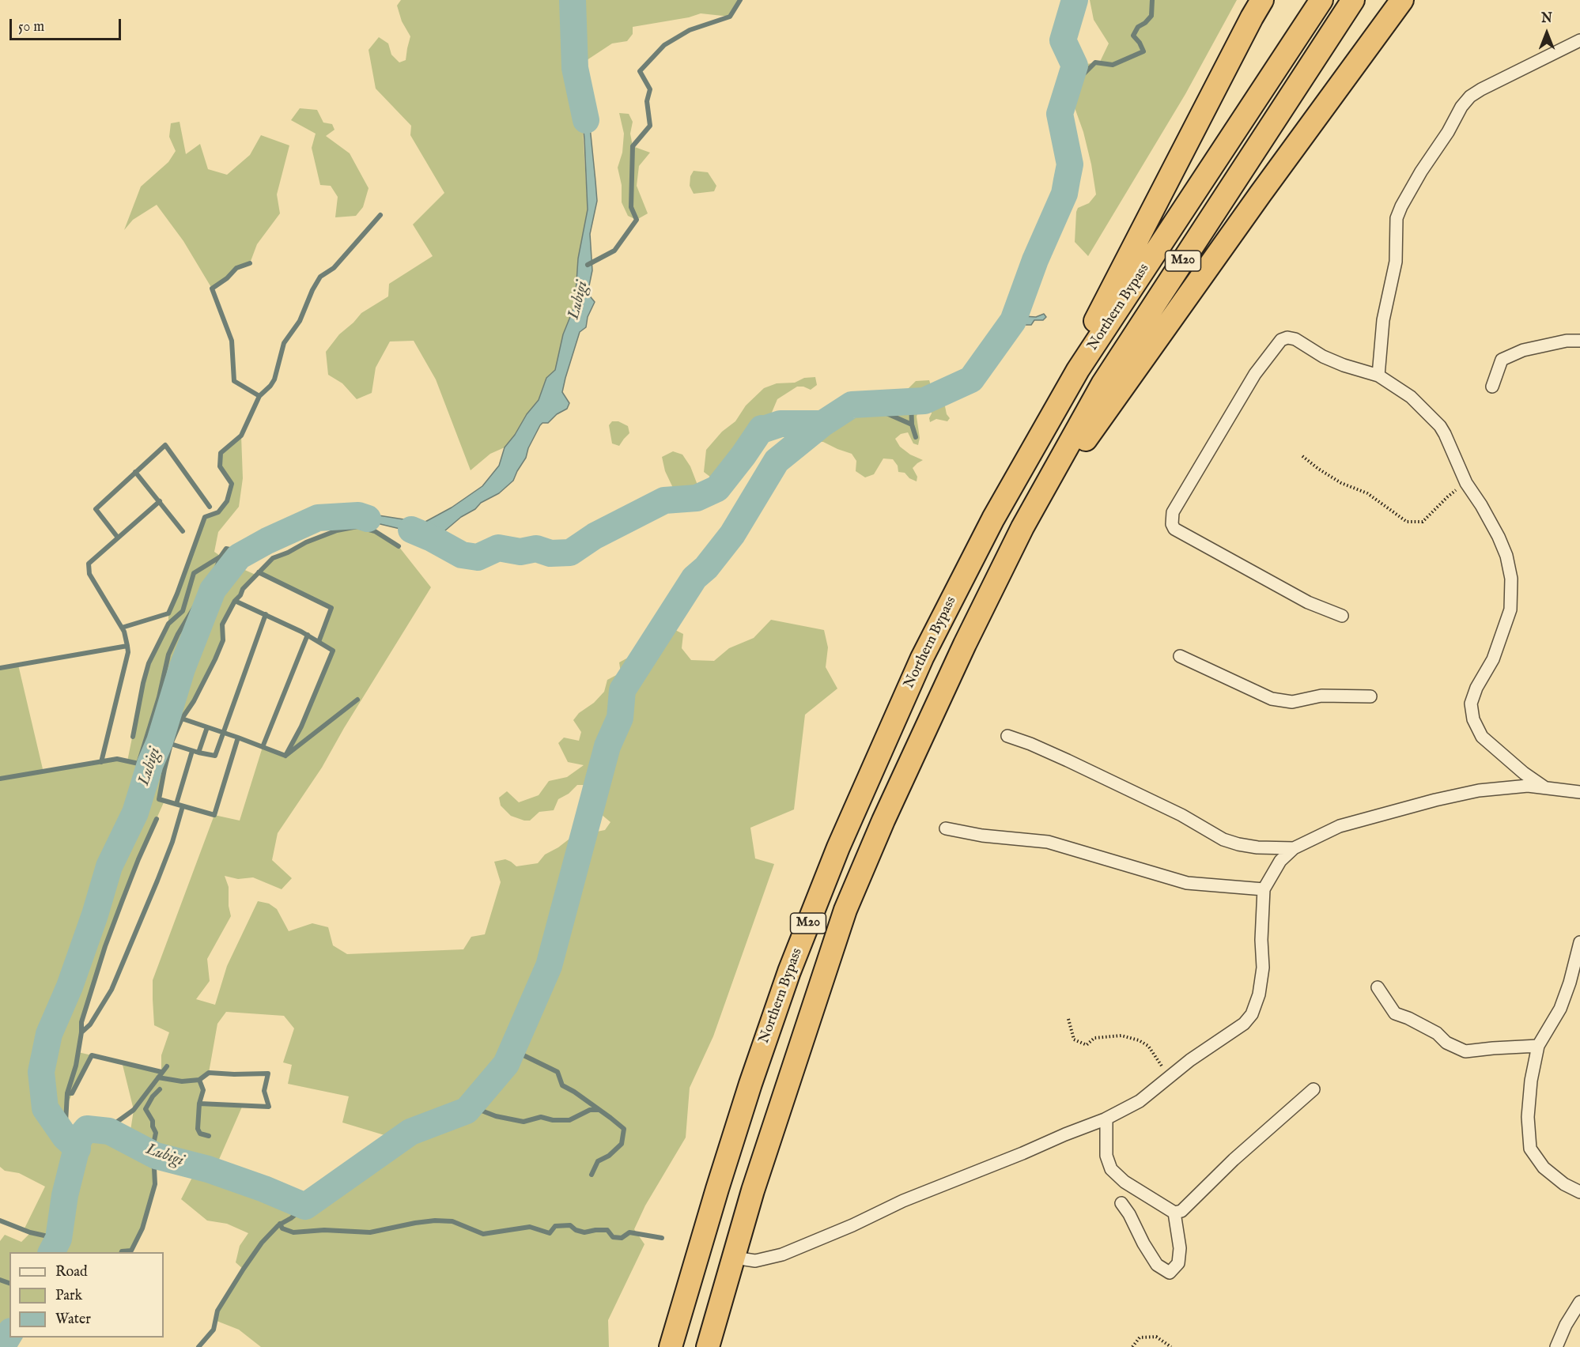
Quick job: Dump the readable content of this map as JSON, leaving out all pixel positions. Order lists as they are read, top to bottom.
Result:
{
  "streets": {
    "highway": ["M20", "Northern Bypass"]
  },
  "water": ["Lubigi"],
  "legend": ["Road", "Park", "Water"],
  "scale_bar": "50 m",
  "north": "top"
}
